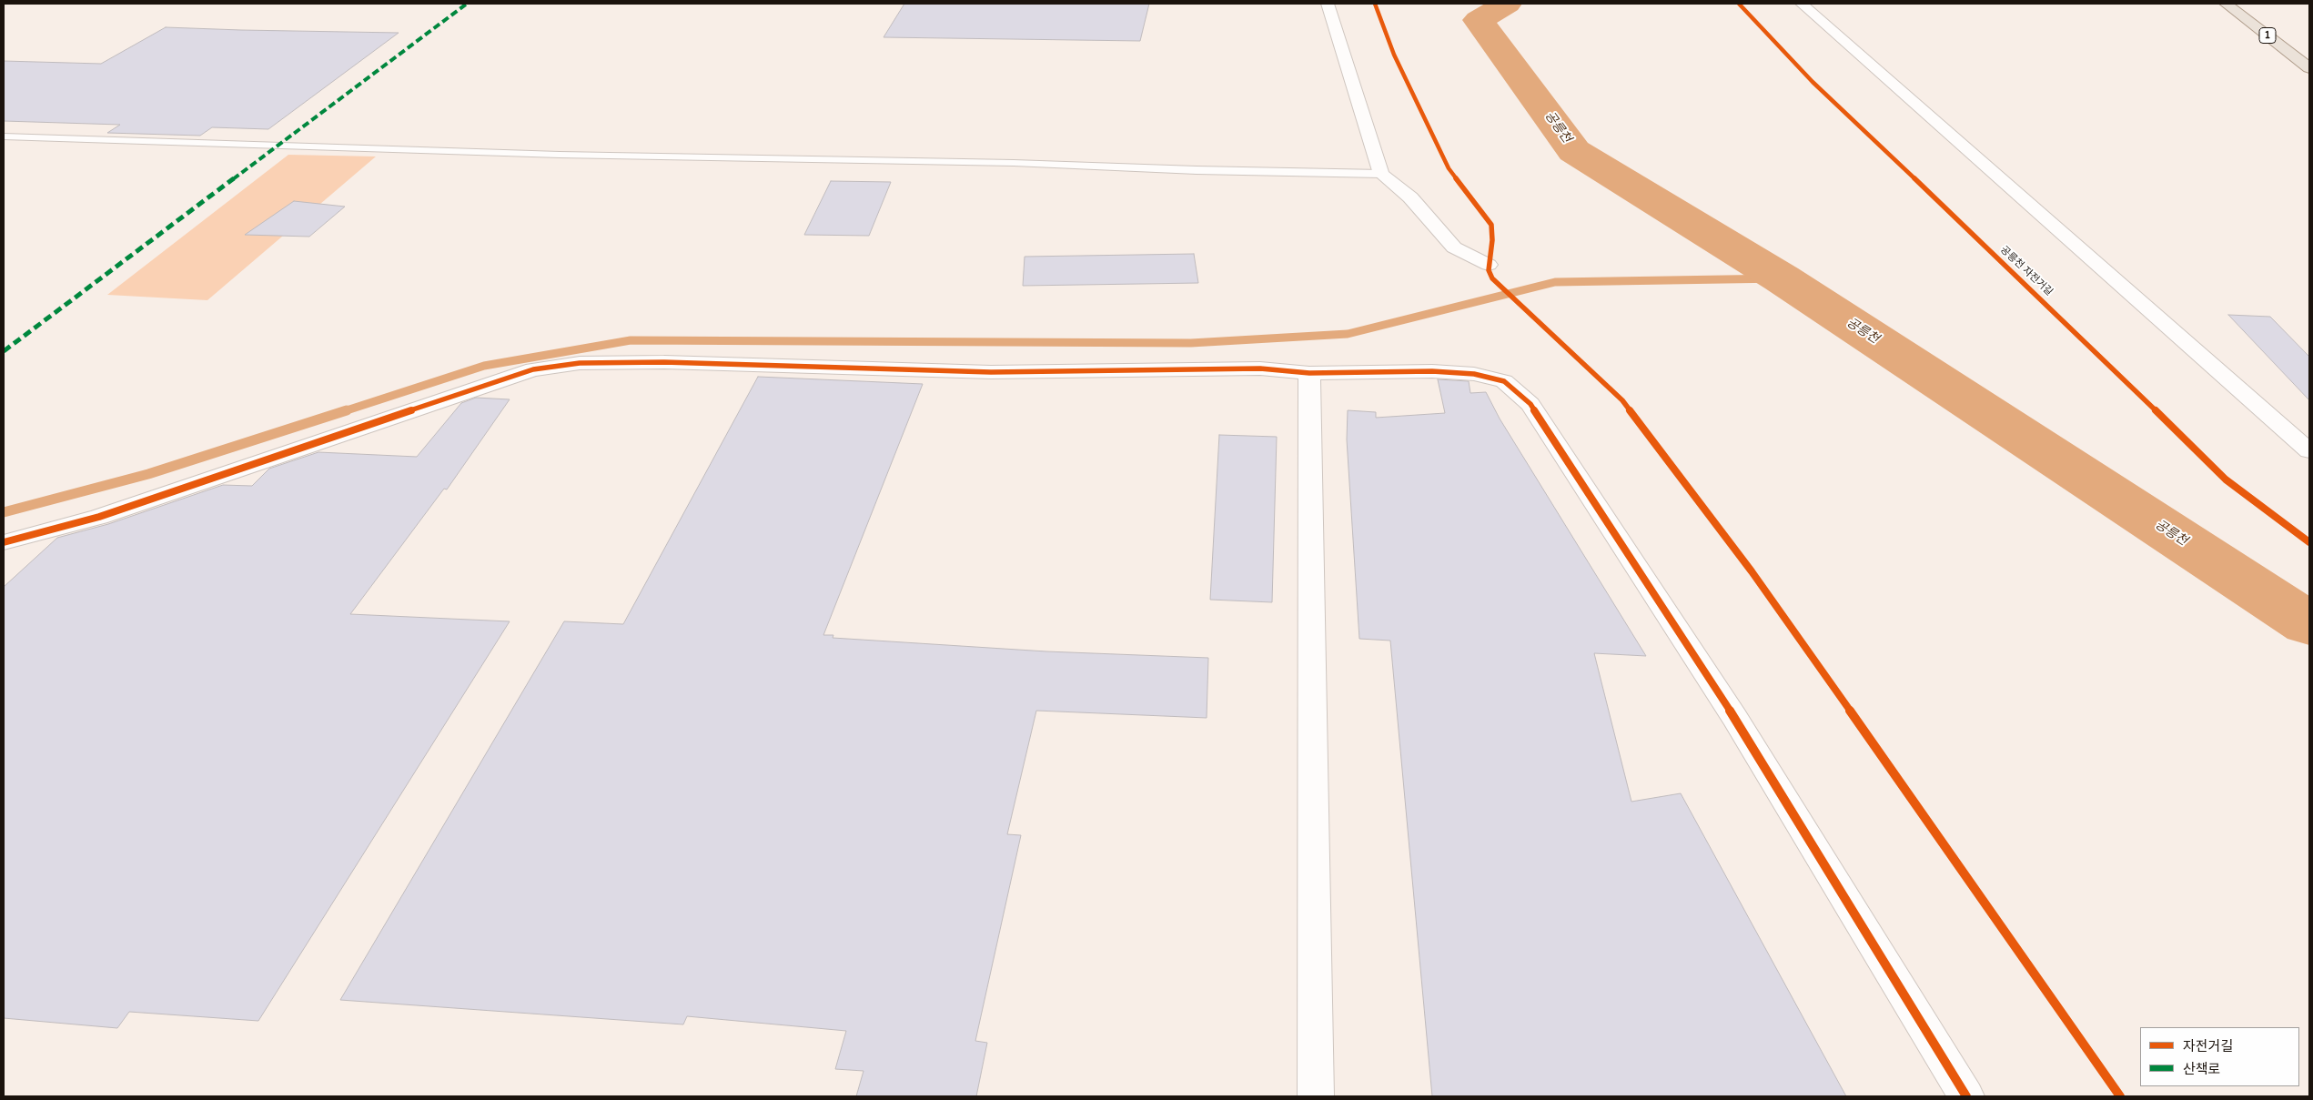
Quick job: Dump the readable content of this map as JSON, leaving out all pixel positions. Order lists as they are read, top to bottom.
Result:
{
  "streets": {
    "main road": ["1"],
    "cycle path": ["공릉천 자전거길"]
  },
  "water": ["공릉천"],
  "legend": ["자전거길", "산책로"]
}
